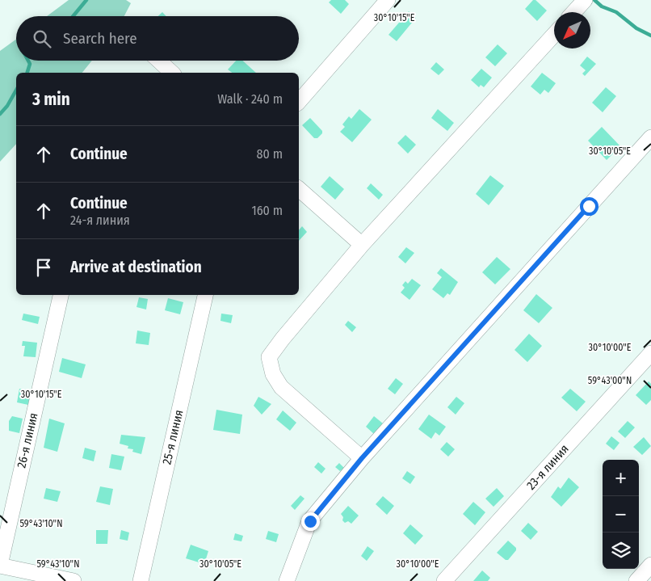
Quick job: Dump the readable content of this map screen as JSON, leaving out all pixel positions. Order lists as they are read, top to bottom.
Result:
{
  "streets": {
    "street": ["25-я линия", "26-я линия", "23-я линия"]
  },
  "north": "bottom left",
  "page": {
    "search": "Search here",
    "heading": ["3 min", "Walk · 240 m"],
    "list": [
      ["Continue", "80 m"],
      ["Continue", "24-я линия", "160 m"],
      "Arrive at destination"
    ],
    "map_buttons": ["+", "−"]
  },
  "coordinates": [
    "30°10'15\"E",
    "30°10'05\"E",
    "30°10'00\"E",
    "59°43'00\"N",
    "59°43'10\"N"
  ]
}
